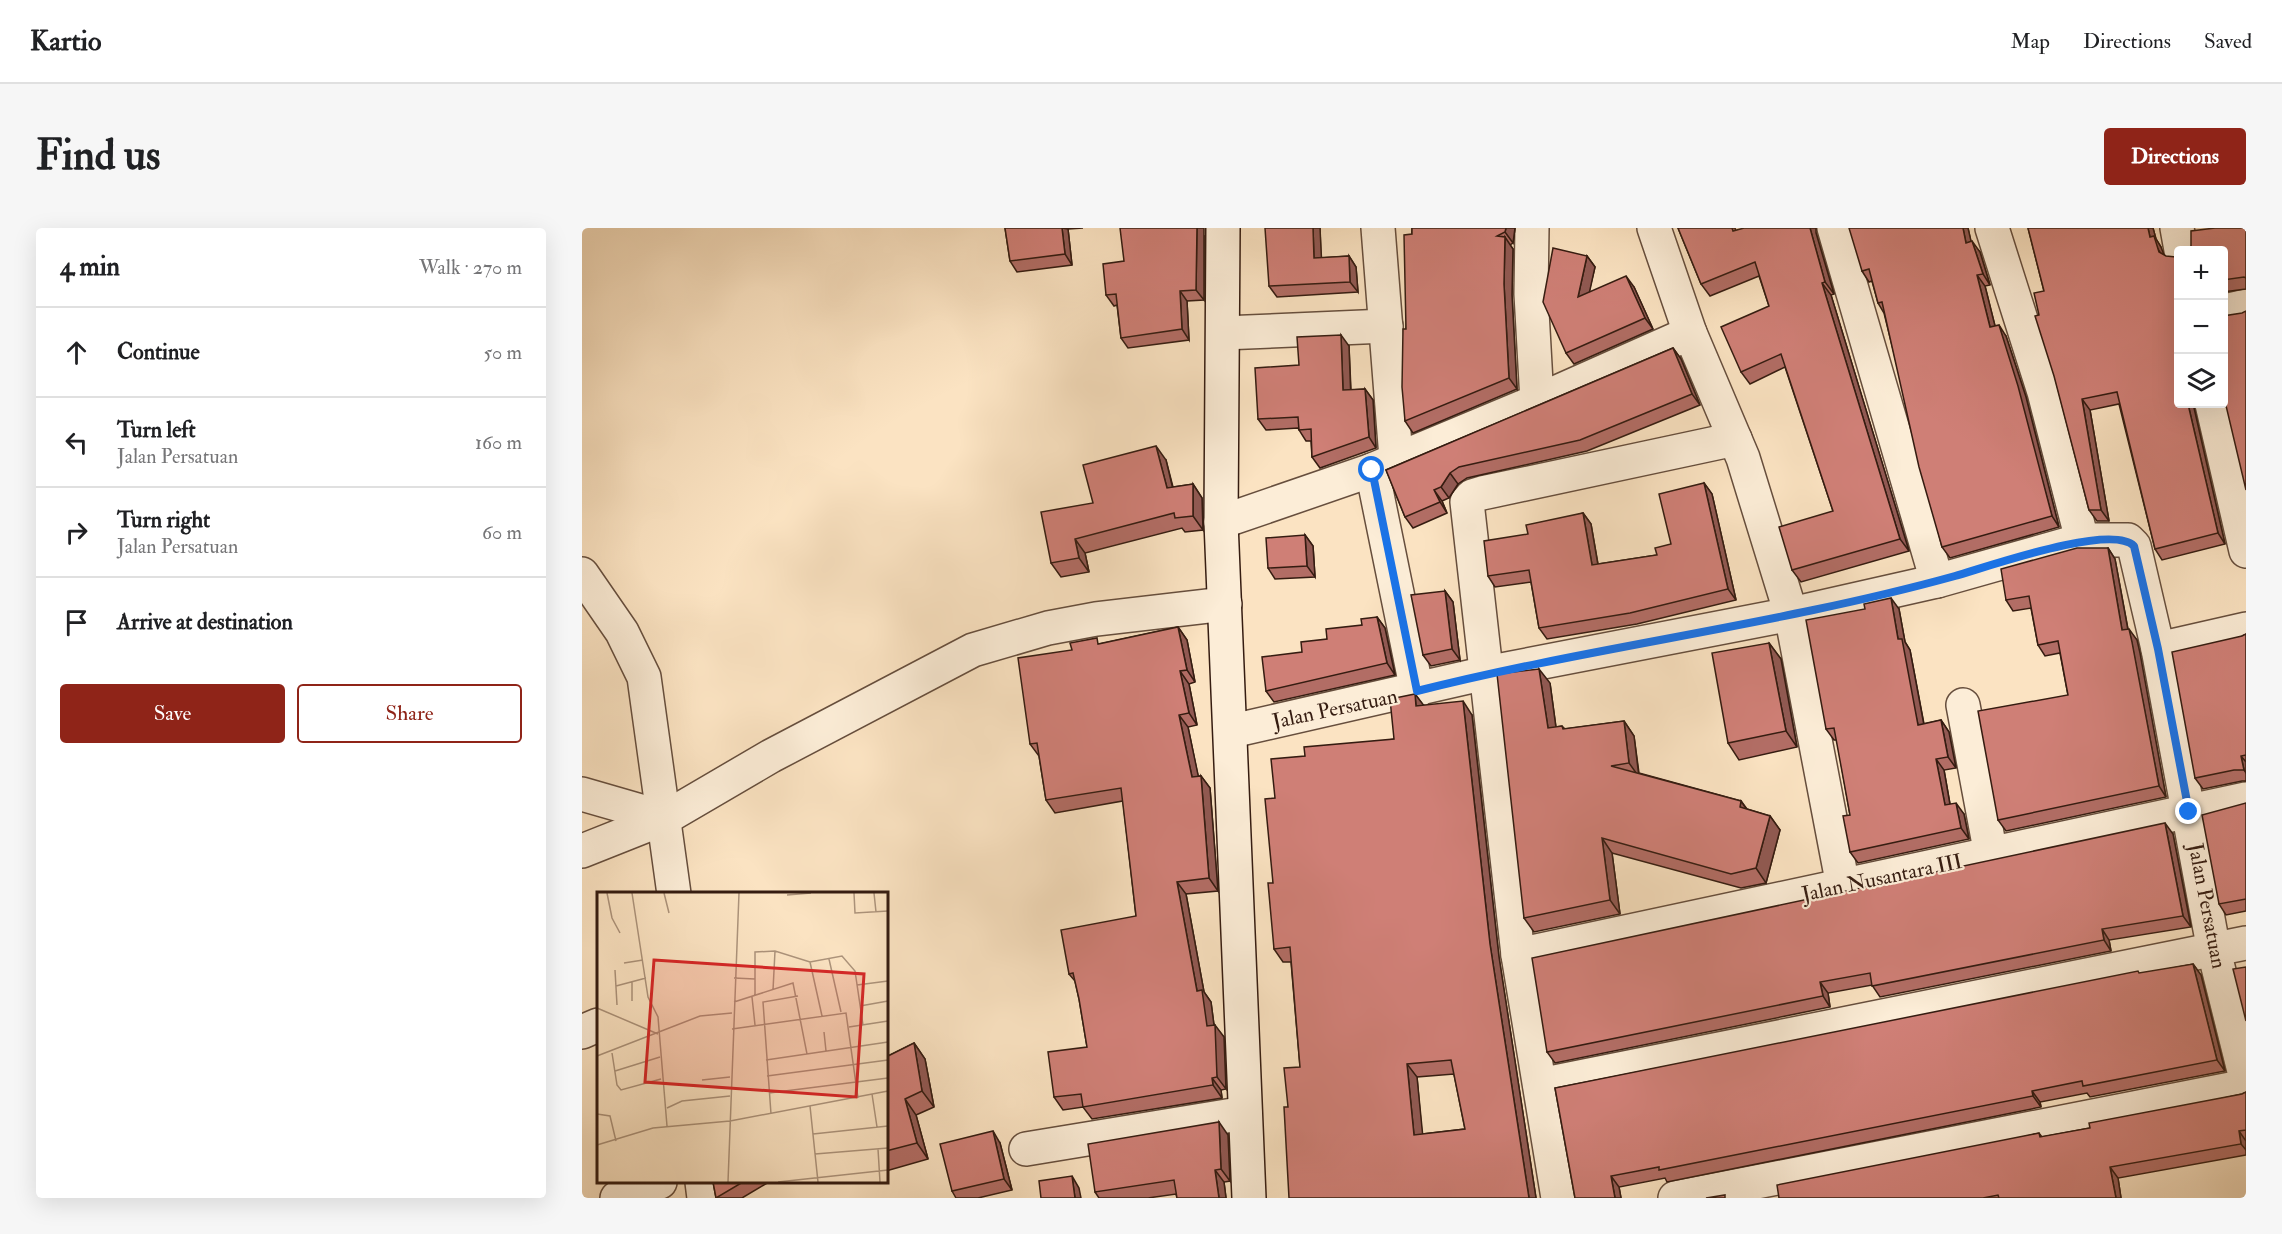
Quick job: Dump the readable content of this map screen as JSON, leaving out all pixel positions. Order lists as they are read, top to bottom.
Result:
{
  "streets": {
    "street": ["Jalan Persatuan", "Jalan Nusantara III"]
  },
  "crossings": [
    ["Jalan Persatuan", "Jalan Nusantara III"]
  ],
  "page": {
    "header": "Kartio",
    "nav": ["Map", "Directions", "Saved"],
    "buttons": [
      "Directions",
      ["Save", "Share"]
    ],
    "title": "Find us",
    "heading": ["4 min", "Walk · 270 m"],
    "map_buttons": ["+", "−"],
    "list": [
      ["Continue", "50 m"],
      ["Turn left", "Jalan Persatuan", "160 m"],
      ["Turn right", "Jalan Persatuan", "60 m"],
      "Arrive at destination"
    ]
  }
}
